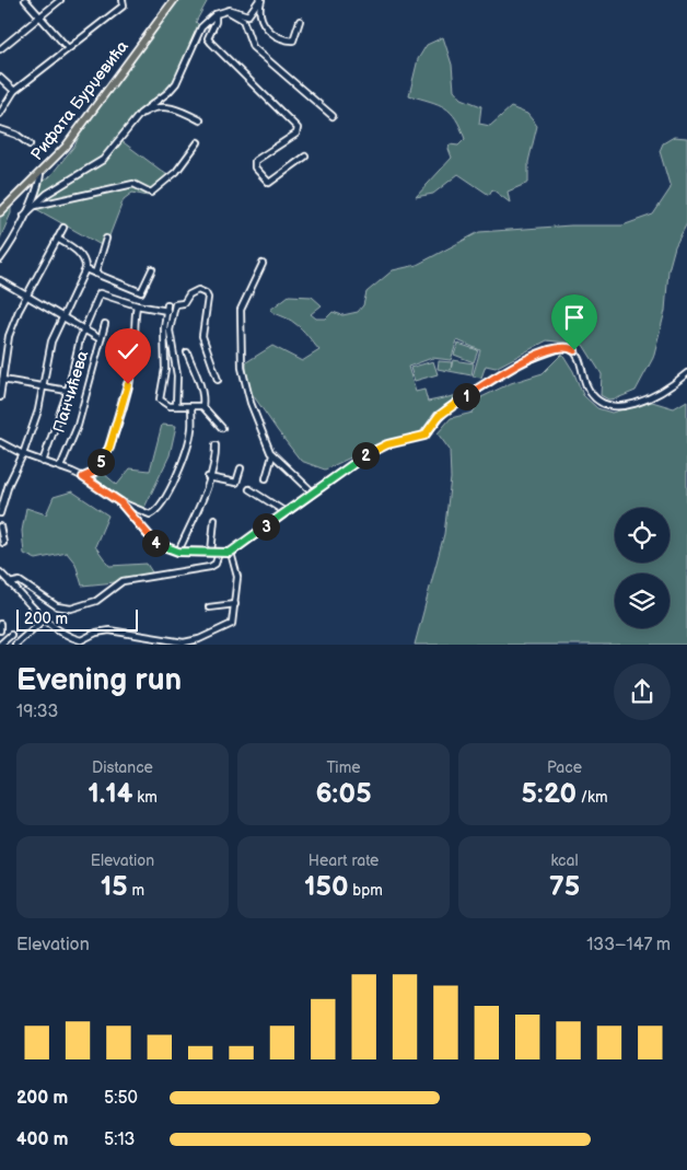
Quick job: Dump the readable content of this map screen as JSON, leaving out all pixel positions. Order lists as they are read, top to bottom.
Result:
{
  "streets": {
    "main road": ["Рифата Бурџевића"],
    "street": ["Панчићева"]
  },
  "scale_bar": "200 m",
  "page": {
    "pins": [
      "1",
      "2",
      "5",
      "3",
      "4"
    ],
    "scale": "200 m",
    "heading": ["Evening run", "19:33"],
    "stats": [
      ["Distance", "1.14 km"],
      ["Time", "6:05"],
      ["Pace", "5:20 /km"],
      ["Elevation", "15 m"],
      ["Heart rate", "150 bpm"],
      ["kcal", "75"]
    ],
    "chart": ["Elevation", "133–147 m"],
    "list": [
      {
        "name": "200 m",
        "note": "5:50"
      },
      {
        "name": "400 m",
        "note": "5:13"
      }
    ]
  }
}
